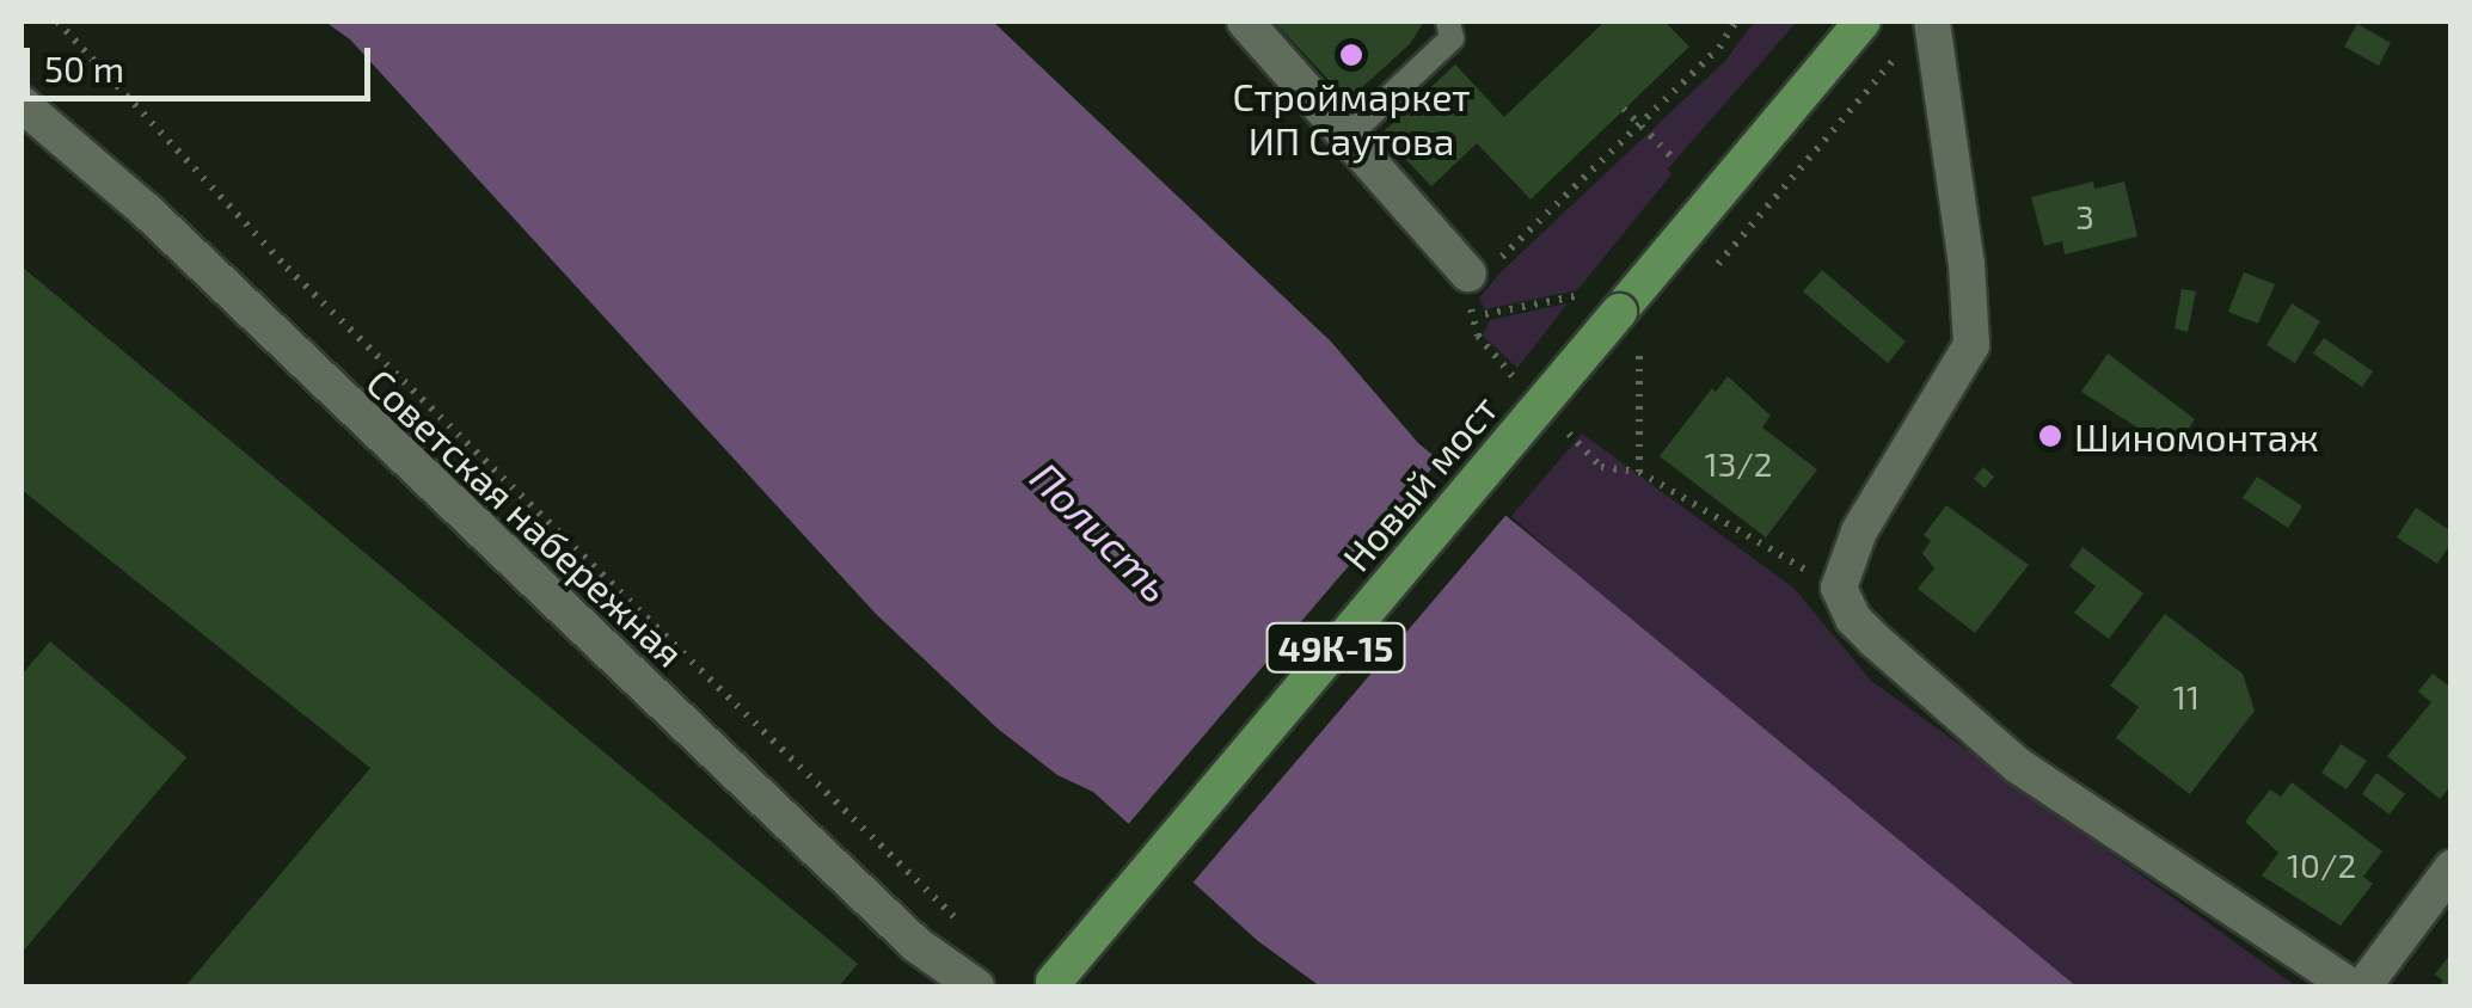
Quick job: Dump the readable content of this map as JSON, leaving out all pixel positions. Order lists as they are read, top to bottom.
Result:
{
  "streets": {
    "main road": ["Новый мост", "49К-15"],
    "street": ["Советская набережная"]
  },
  "water": ["Полисть"],
  "places": ["Строймаркет ИП Саутова", "Шиномонтаж"],
  "house_numbers": [
    "3",
    "13/2",
    "11",
    "10/2"
  ],
  "scale_bar": "50 m"
}
